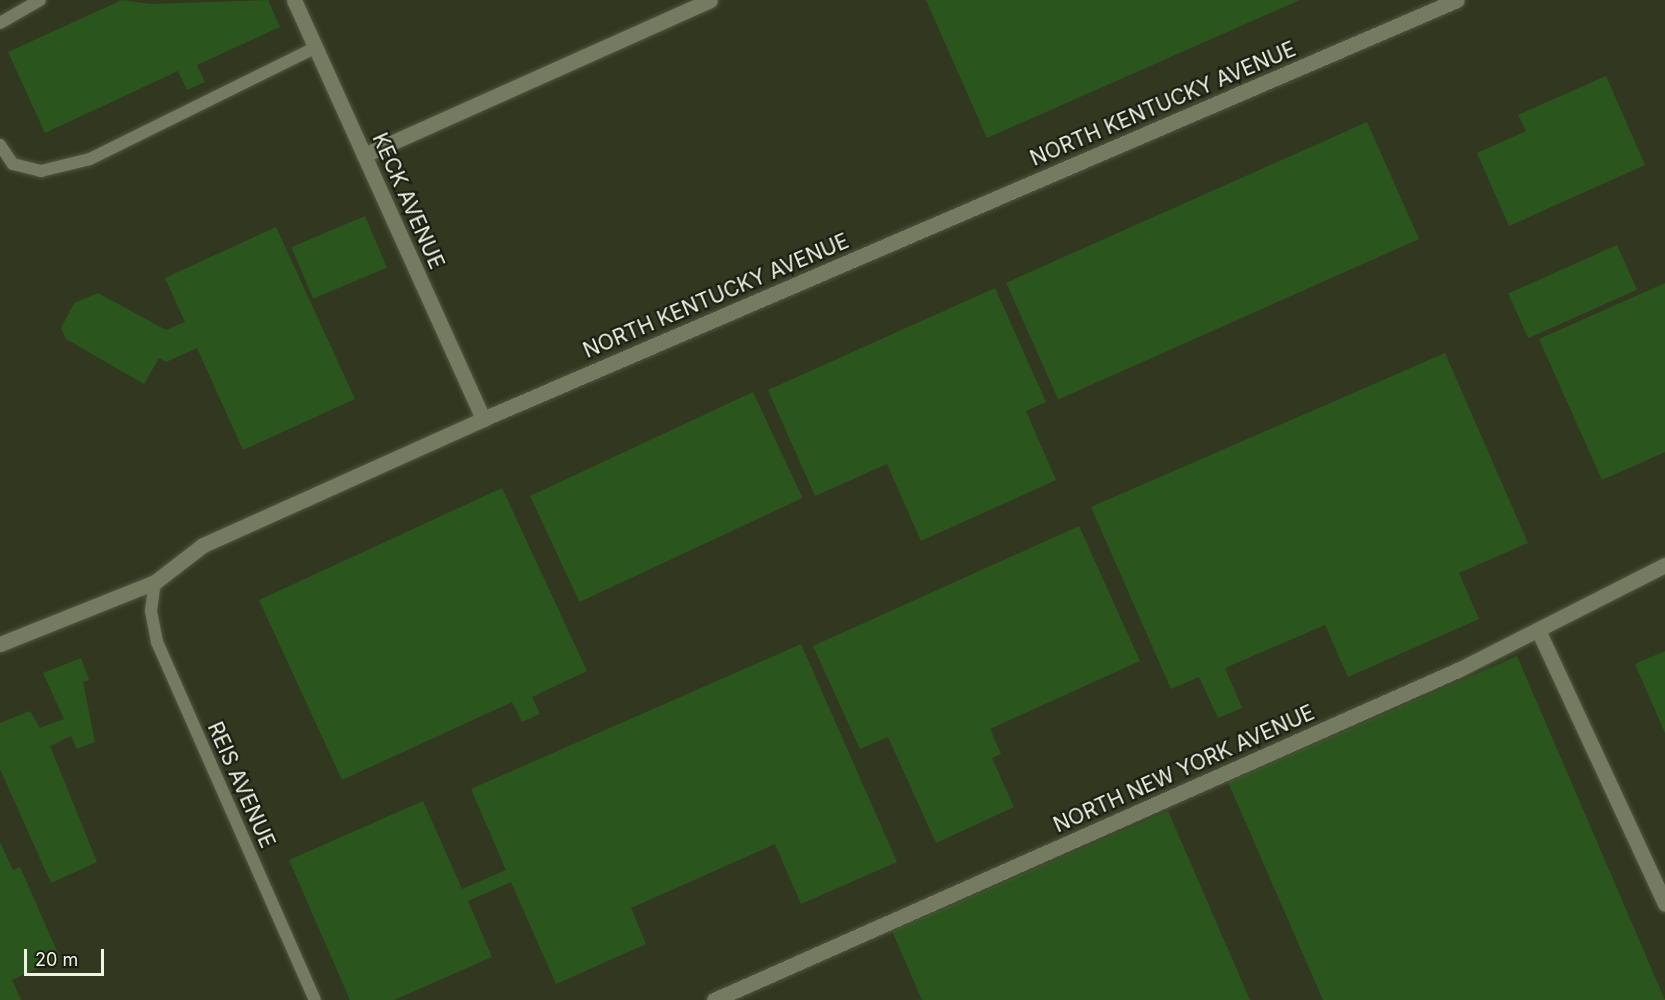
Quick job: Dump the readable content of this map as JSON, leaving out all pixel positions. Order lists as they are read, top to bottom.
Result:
{
  "streets": {
    "street": ["NORTH KENTUCKY AVENUE", "KECK AVENUE", "NORTH NEW YORK AVENUE"],
    "lane": ["REIS AVENUE"]
  },
  "crossings": [
    ["NORTH KENTUCKY AVENUE", "KECK AVENUE"],
    ["NORTH KENTUCKY AVENUE", "REIS AVENUE"]
  ],
  "scale_bar": "20 m"
}
